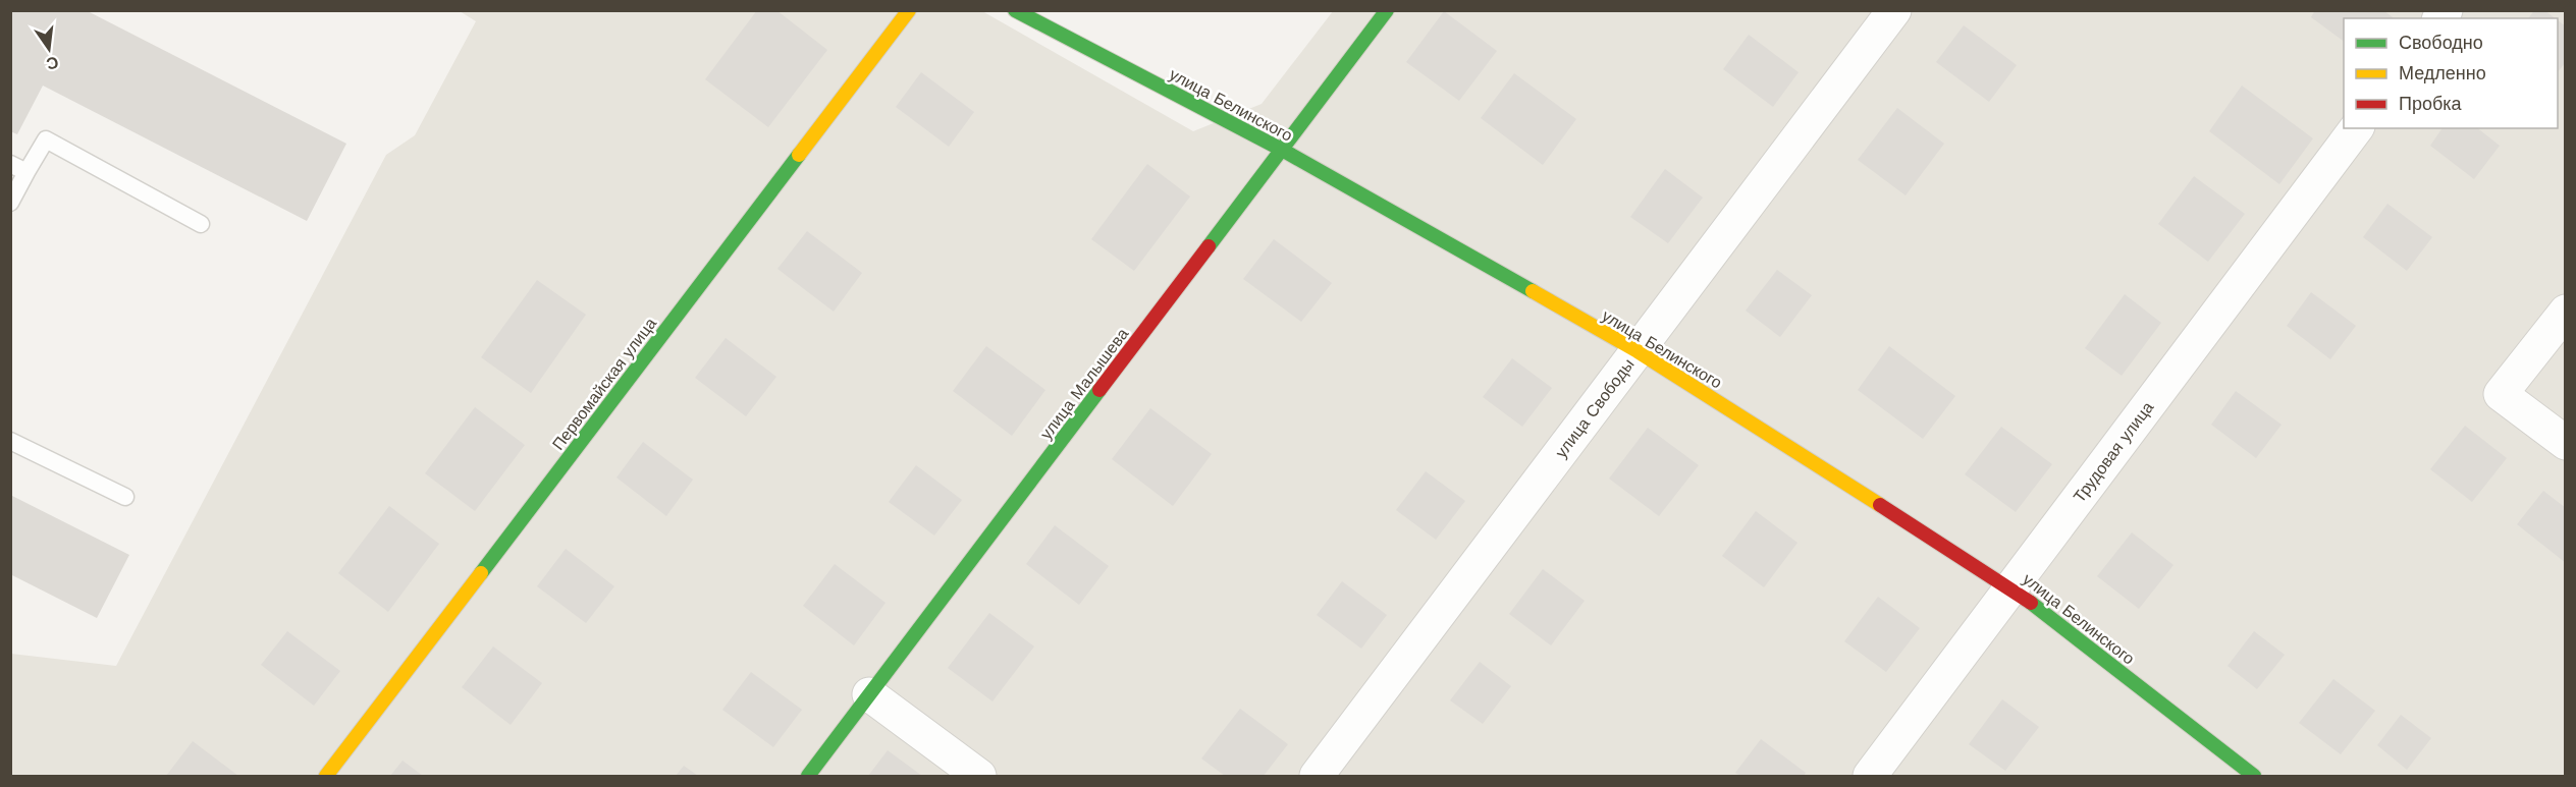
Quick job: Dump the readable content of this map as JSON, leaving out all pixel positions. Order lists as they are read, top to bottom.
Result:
{
  "streets": {
    "street": [
      "улица Белинского",
      "Первомайская улица",
      "улица Малышева",
      "улица Свободы",
      "Трудовая улица"
    ]
  },
  "crossings": [
    ["улица Белинского", "улица Малышева"],
    ["улица Белинского", "улица Свободы"],
    ["улица Белинского", "Трудовая улица"]
  ],
  "legend": ["Свободно", "Медленно", "Пробка"],
  "north": "bottom"
}
